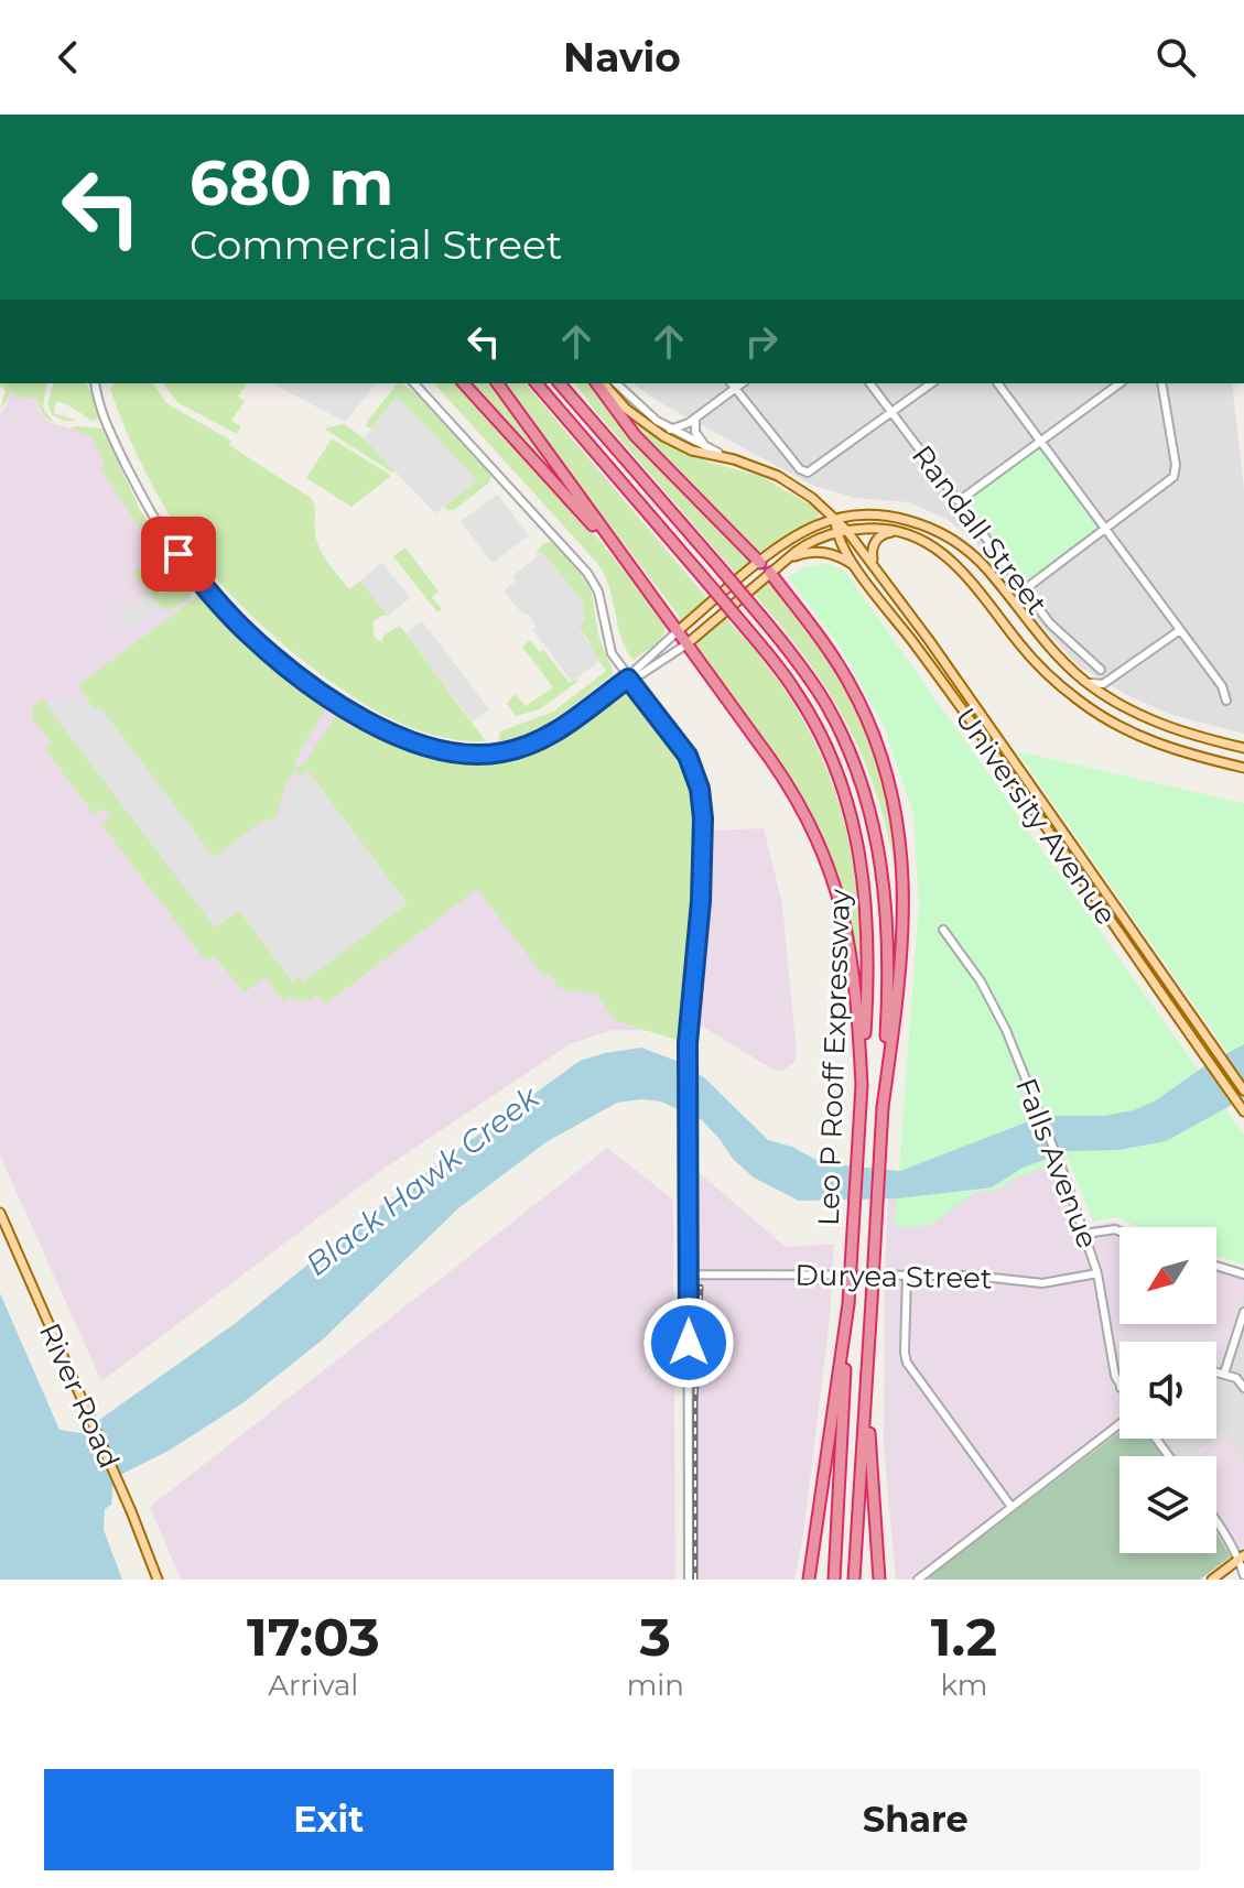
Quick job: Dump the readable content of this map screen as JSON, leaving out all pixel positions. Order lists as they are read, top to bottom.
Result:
{
  "streets": {
    "highway": ["Leo P Rooff Expressway"],
    "main road": ["University Avenue", "River Road"],
    "street": ["Randall Street", "Falls Avenue", "Duryea Street"]
  },
  "crossings": [
    ["Falls Avenue", "Duryea Street"]
  ],
  "water": ["Black Hawk Creek"],
  "north": "bottom left",
  "page": {
    "header": "Navio",
    "turn": ["680 m", "Commercial Street"],
    "eta": [
      "17:03",
      "Arrival",
      "3",
      "min",
      "1.2",
      "km"
    ],
    "buttons": ["Exit", "Share"]
  }
}
